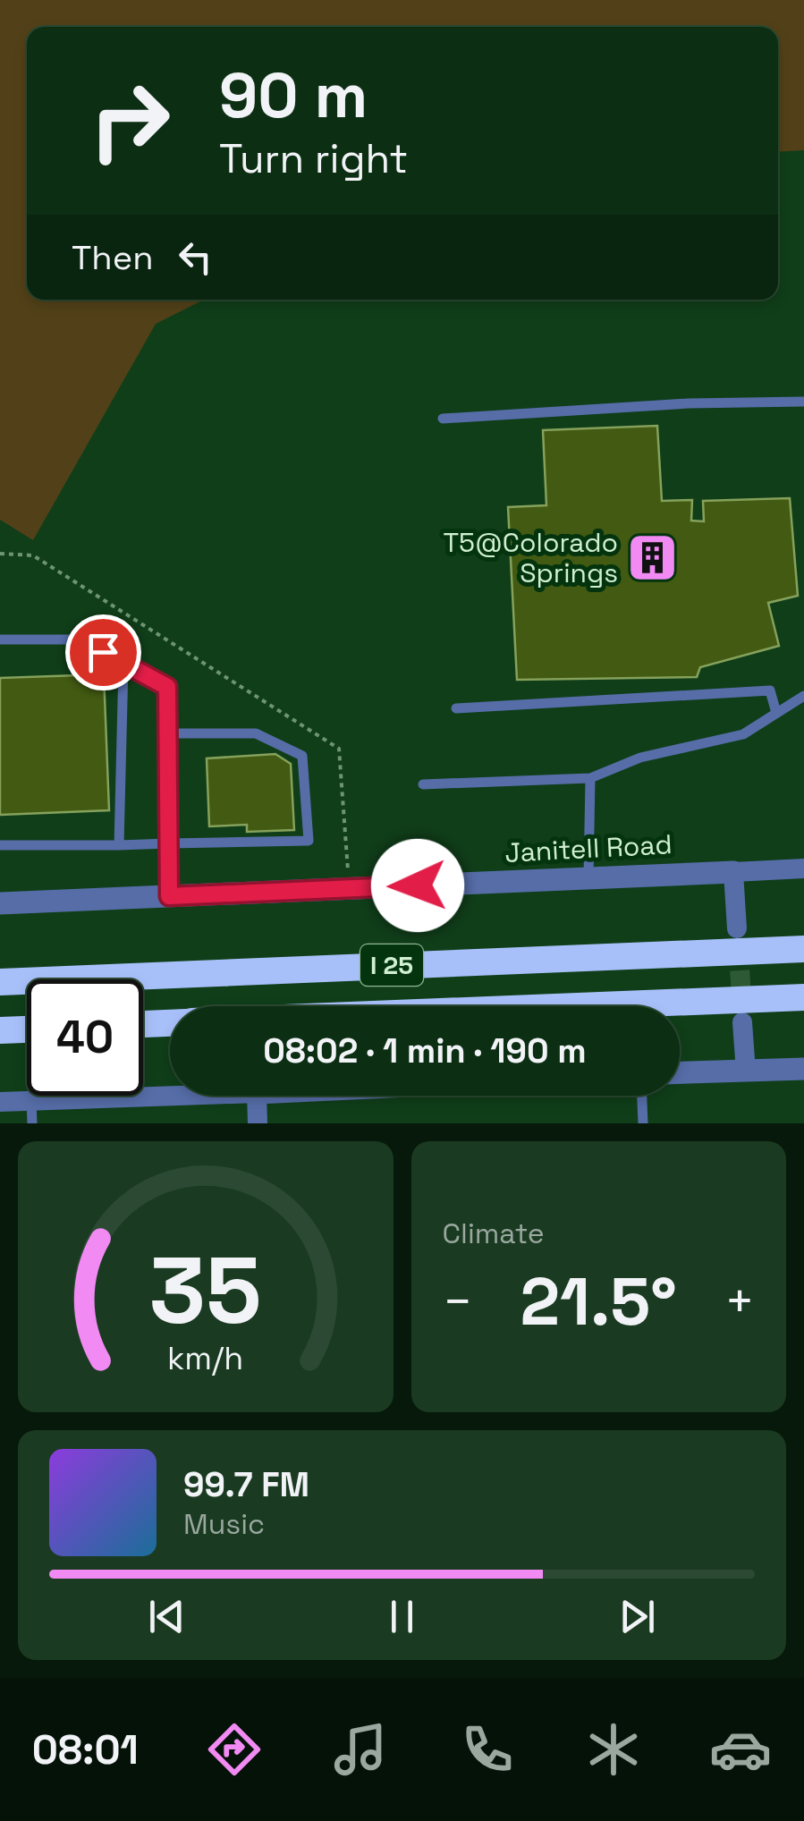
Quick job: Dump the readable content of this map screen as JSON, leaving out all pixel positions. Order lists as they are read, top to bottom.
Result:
{
  "streets": {
    "highway": ["I 25"],
    "street": ["Janitell Road"]
  },
  "places": {
    "building": ["T5@Colorado Springs"]
  },
  "page": {
    "turn": ["90 m", "Turn right"],
    "then": "Then",
    "limit": "40",
    "trip": "08:02 · 1 min · 190 m",
    "tile": "Climate",
    "heat": ["−", "21.5°", "+"],
    "song": ["99.7 FM", "Music"],
    "tabs": "08:01",
    "gauge": ["35", "km/h"]
  }
}
